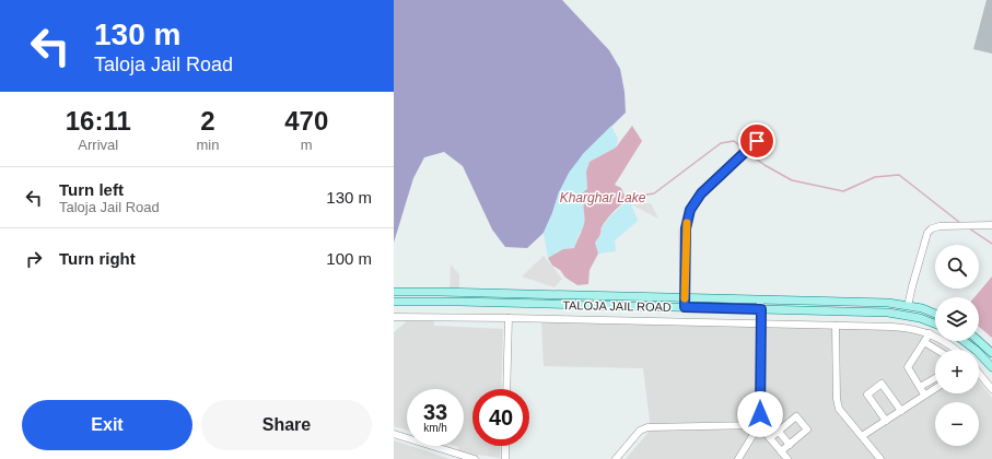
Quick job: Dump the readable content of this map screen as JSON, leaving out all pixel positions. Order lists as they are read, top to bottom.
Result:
{
  "streets": {
    "main road": ["TALOJA JAIL ROAD"]
  },
  "water": ["Kharghar Lake"],
  "page": {
    "turn": ["130 m", "Taloja Jail Road"],
    "eta": [
      "16:11",
      "Arrival",
      "2",
      "min",
      "470",
      "m"
    ],
    "list": [
      {
        "name": "Turn left",
        "note": "Taloja Jail Road",
        "value": "130 m"
      },
      {
        "name": "Turn right",
        "value": "100 m"
      }
    ],
    "map_buttons": ["+", "−"],
    "speed": "33 km/h",
    "limit": "40",
    "buttons": ["Exit", "Share"]
  }
}
